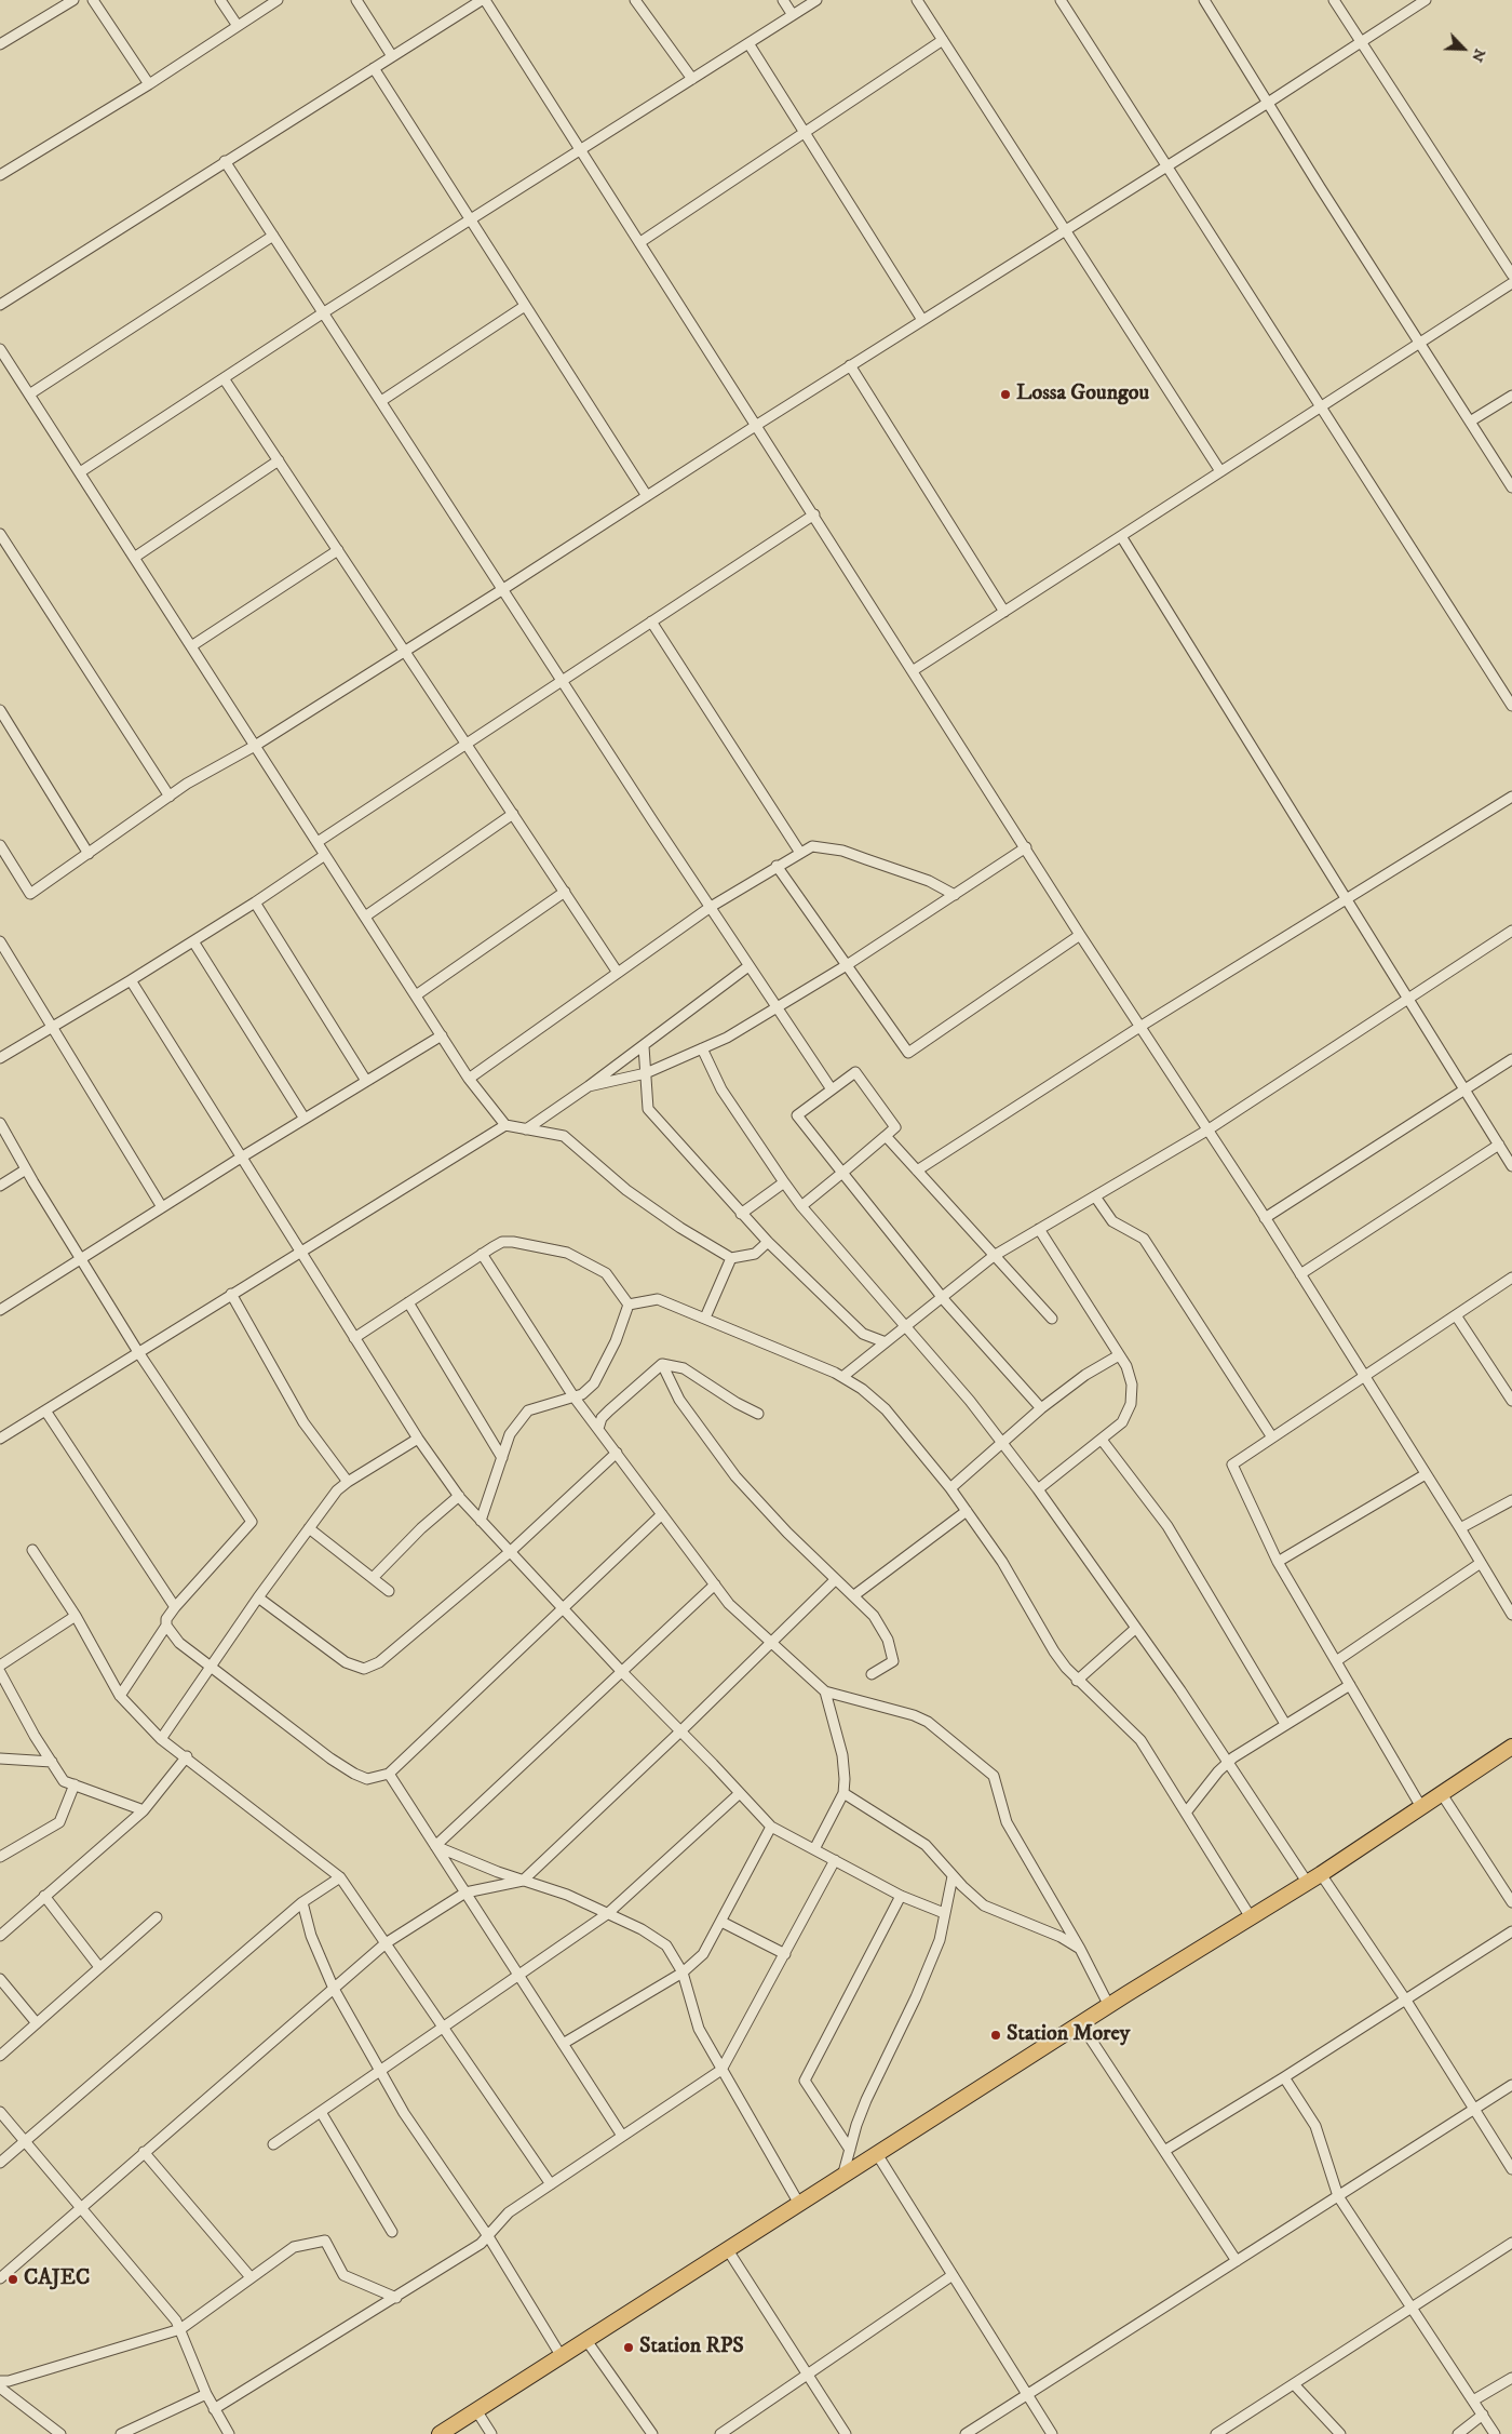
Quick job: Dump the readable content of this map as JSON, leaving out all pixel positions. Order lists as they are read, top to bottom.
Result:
{
  "places": [
    "Lossa Goungou",
    "Station Morey",
    "CAJEC",
    "Station RPS"
  ],
  "north": "bottom right"
}
